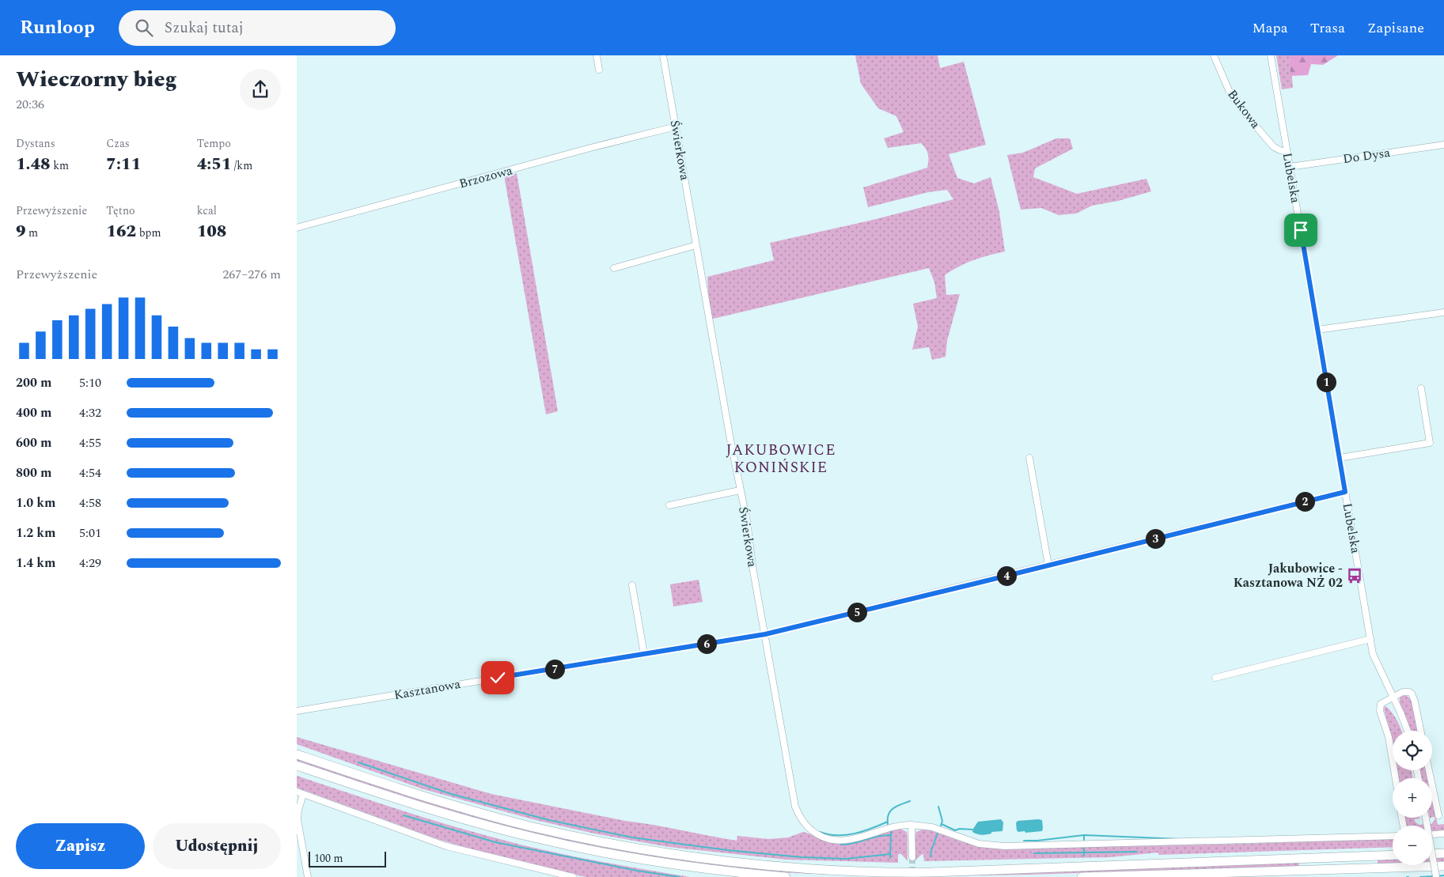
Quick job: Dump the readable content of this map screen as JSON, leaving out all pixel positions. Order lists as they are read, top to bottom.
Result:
{
  "streets": {
    "street": [
      "Bukowa",
      "Świerkowa",
      "Do Dysa",
      "Brzozowa",
      "Lubelska",
      "Kasztanowa"
    ]
  },
  "crossings": [
    ["Bukowa", "Lubelska"],
    ["Świerkowa", "Brzozowa"],
    ["Świerkowa", "Kasztanowa"],
    ["Do Dysa", "Lubelska"],
    ["Lubelska", "Kasztanowa"]
  ],
  "districts": ["JAKUBOWICE KONIŃSKIE"],
  "places": {
    "bus stop": ["Jakubowice - Kasztanowa NŻ 02"]
  },
  "scale_bar": "100 m",
  "page": {
    "header": "Runloop",
    "search": "Szukaj tutaj",
    "nav": ["Mapa", "Trasa", "Zapisane"],
    "heading": ["Wieczorny bieg", "20:36"],
    "stats": [
      ["Dystans", "1.48 km"],
      ["Czas", "7:11"],
      ["Tempo", "4:51 /km"],
      ["Przewyższenie", "9 m"],
      ["Tętno", "162 bpm"],
      ["kcal", "108"]
    ],
    "chart": ["Przewyższenie", "267–276 m"],
    "list": [
      {
        "name": "200 m",
        "note": "5:10"
      },
      {
        "name": "400 m",
        "note": "4:32"
      },
      {
        "name": "600 m",
        "note": "4:55"
      },
      {
        "name": "800 m",
        "note": "4:54"
      },
      {
        "name": "1.0 km",
        "note": "4:58"
      },
      {
        "name": "1.2 km",
        "note": "5:01"
      },
      {
        "name": "1.4 km",
        "note": "4:29"
      }
    ],
    "pins": [
      "1",
      "2",
      "3",
      "4",
      "5",
      "6",
      "7"
    ],
    "map_buttons": ["+", "−"],
    "buttons": ["Zapisz", "Udostępnij"],
    "scale": "100 m"
  }
}
